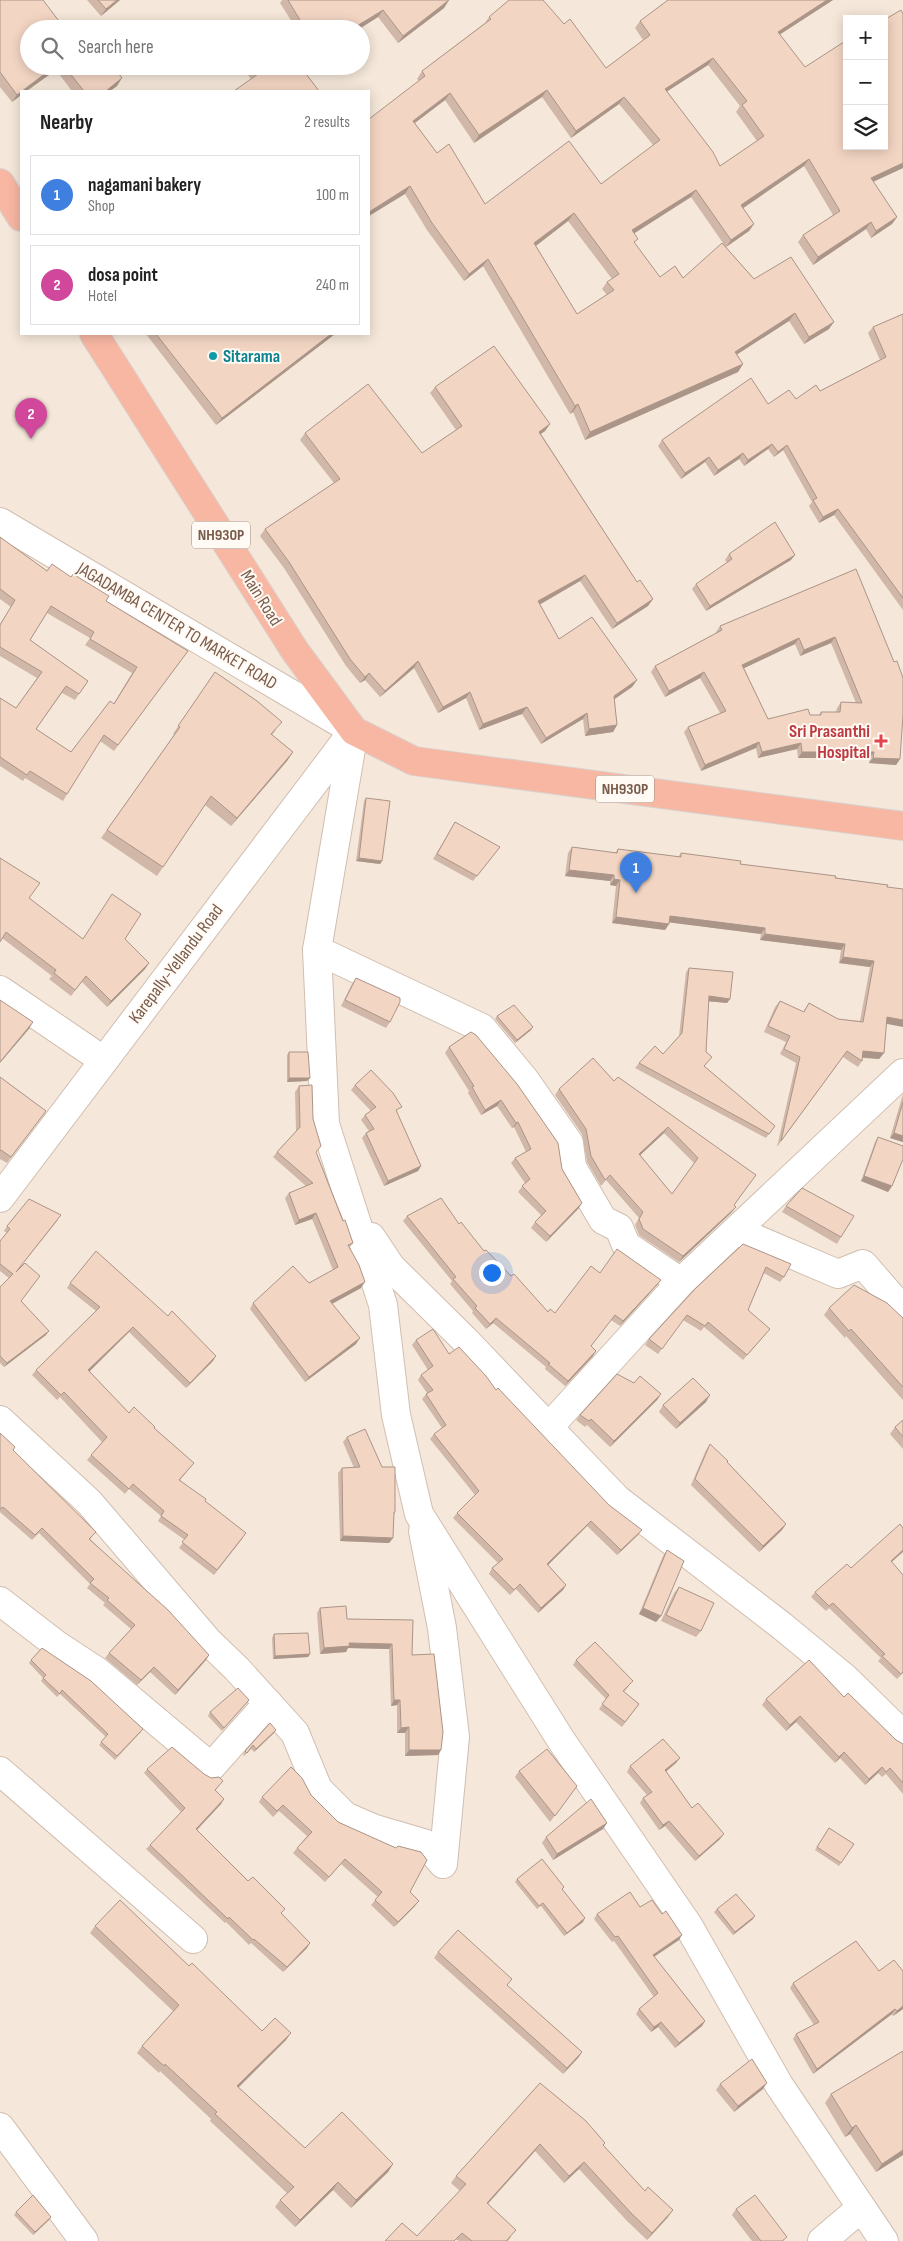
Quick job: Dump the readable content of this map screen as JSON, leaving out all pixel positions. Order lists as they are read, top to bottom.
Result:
{
  "streets": {
    "highway": ["NH930P", "Main Road"],
    "street": ["JAGADAMBA CENTER TO MARKET ROAD", "Karepally-Yellandu Road"]
  },
  "crossings": [
    ["NH930P", "Main Road"],
    ["NH930P", "JAGADAMBA CENTER TO MARKET ROAD"],
    ["NH930P", "Karepally-Yellandu Road"],
    ["Main Road", "JAGADAMBA CENTER TO MARKET ROAD"],
    ["Main Road", "Karepally-Yellandu Road"],
    ["JAGADAMBA CENTER TO MARKET ROAD", "Karepally-Yellandu Road"]
  ],
  "places": {
    "other": ["Sitarama"],
    "health": ["Sri Prasanthi Hospital"]
  },
  "page": {
    "map_buttons": ["+", "−"],
    "search": "Search here",
    "heading": ["Nearby", "2 results"],
    "list": [
      {
        "mark": "1",
        "name": "nagamani bakery",
        "note": "Shop",
        "value": "100 m"
      },
      {
        "mark": "2",
        "name": "dosa point",
        "note": "Hotel",
        "value": "240 m"
      }
    ],
    "pins": ["2", "1"]
  }
}
